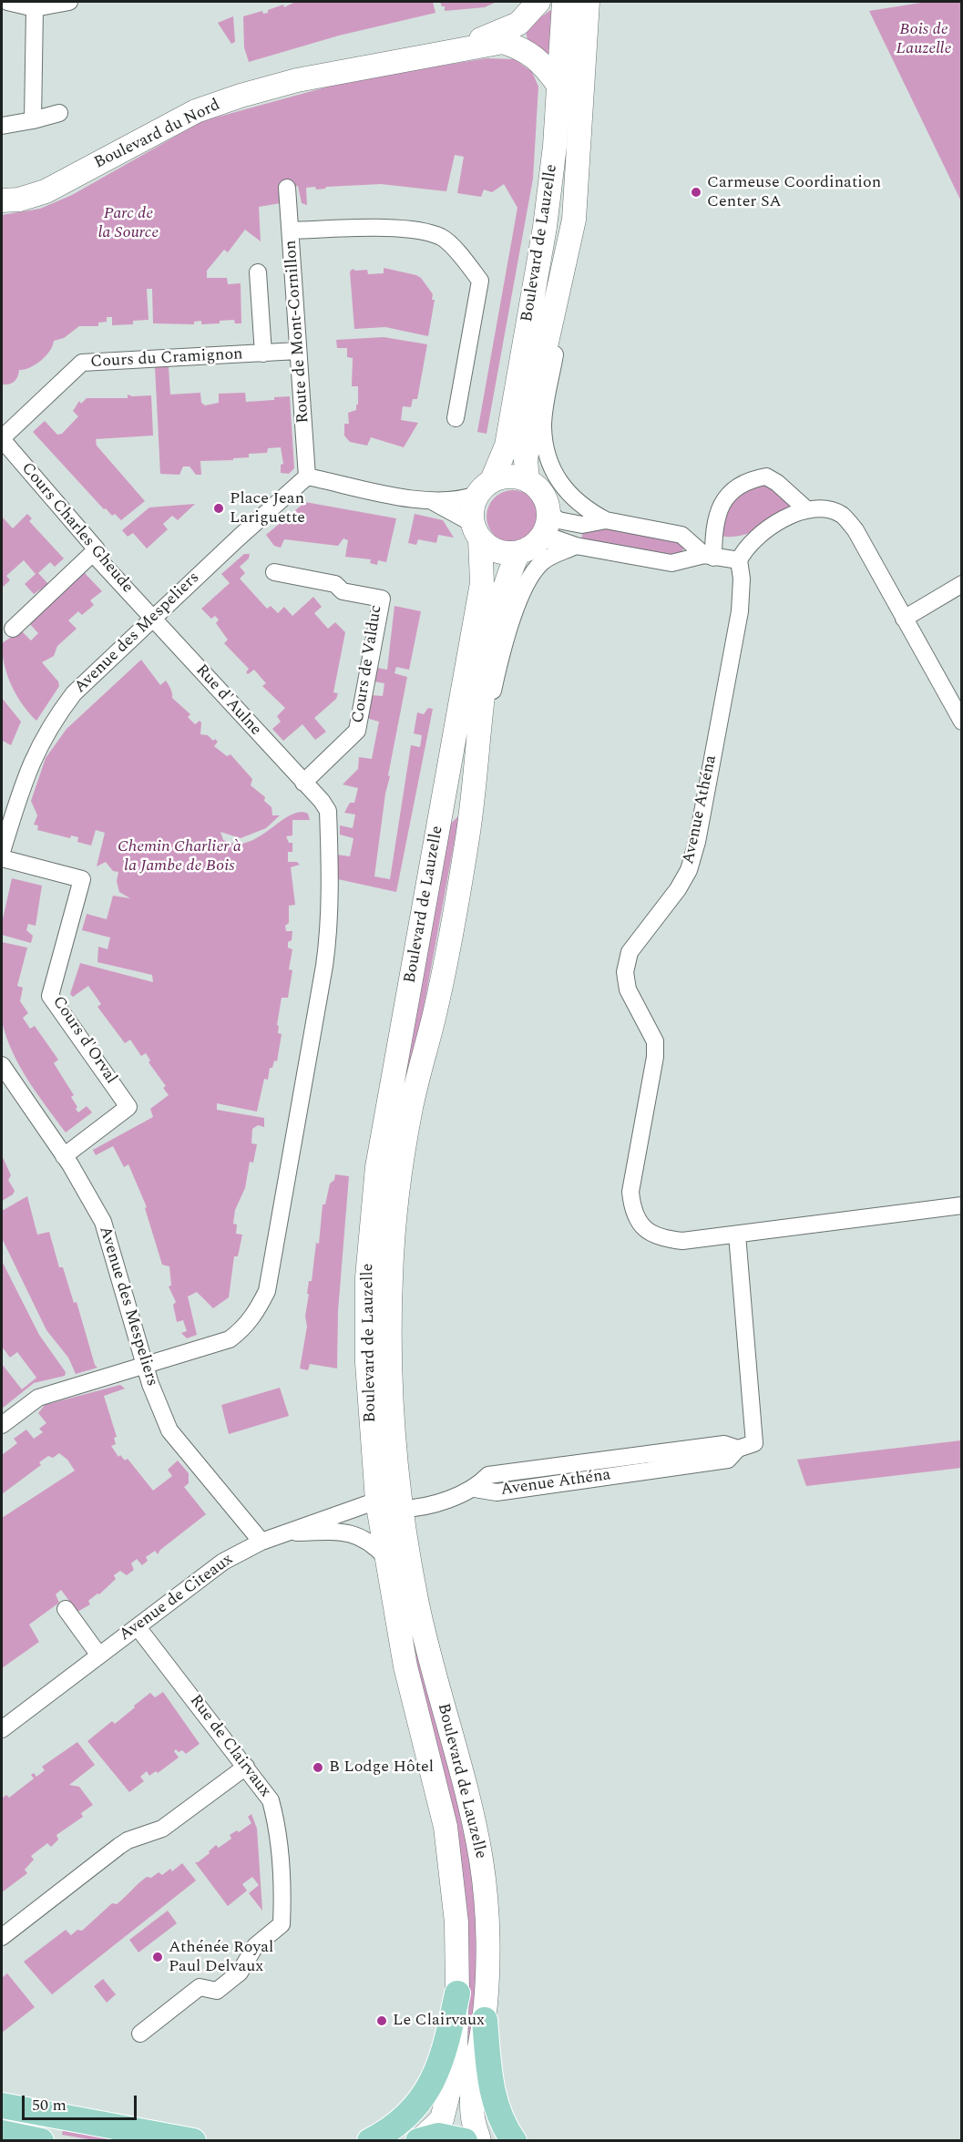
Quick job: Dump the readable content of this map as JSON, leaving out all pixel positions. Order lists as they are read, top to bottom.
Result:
{
  "streets": {
    "main road": ["Boulevard du Nord", "Boulevard de Lauzelle"],
    "street": [
      "Route de Mont-Cornillon",
      "Cours du Cramignon",
      "Cours Charles Gheude",
      "Avenue des Mespeliers",
      "Cours de Valduc",
      "Rue d'Aulne",
      "Avenue Athéna",
      "Cours d'Orval",
      "Avenue de Citeaux",
      "Rue de Clairvaux"
    ]
  },
  "crossings": [
    ["Boulevard du Nord", "Boulevard de Lauzelle"],
    ["Boulevard de Lauzelle", "Avenue Athéna"],
    ["Boulevard de Lauzelle", "Avenue de Citeaux"],
    ["Route de Mont-Cornillon", "Cours du Cramignon"],
    ["Route de Mont-Cornillon", "Avenue des Mespeliers"],
    ["Cours du Cramignon", "Cours Charles Gheude"],
    ["Cours Charles Gheude", "Avenue des Mespeliers"],
    ["Cours Charles Gheude", "Rue d'Aulne"],
    ["Avenue des Mespeliers", "Rue d'Aulne"],
    ["Avenue des Mespeliers", "Cours d'Orval"],
    ["Avenue des Mespeliers", "Avenue de Citeaux"],
    ["Cours de Valduc", "Rue d'Aulne"],
    ["Avenue de Citeaux", "Rue de Clairvaux"]
  ],
  "parks": ["Bois de Lauzelle", "Parc de la Source", "Chemin Charlier à la Jambe de Bois"],
  "places": [
    "Carmeuse Coordination Center SA",
    "Place Jean Lariguette",
    "B Lodge Hôtel",
    "Athénée Royal Paul Delvaux",
    "Le Clairvaux"
  ],
  "scale_bar": "50 m"
}
